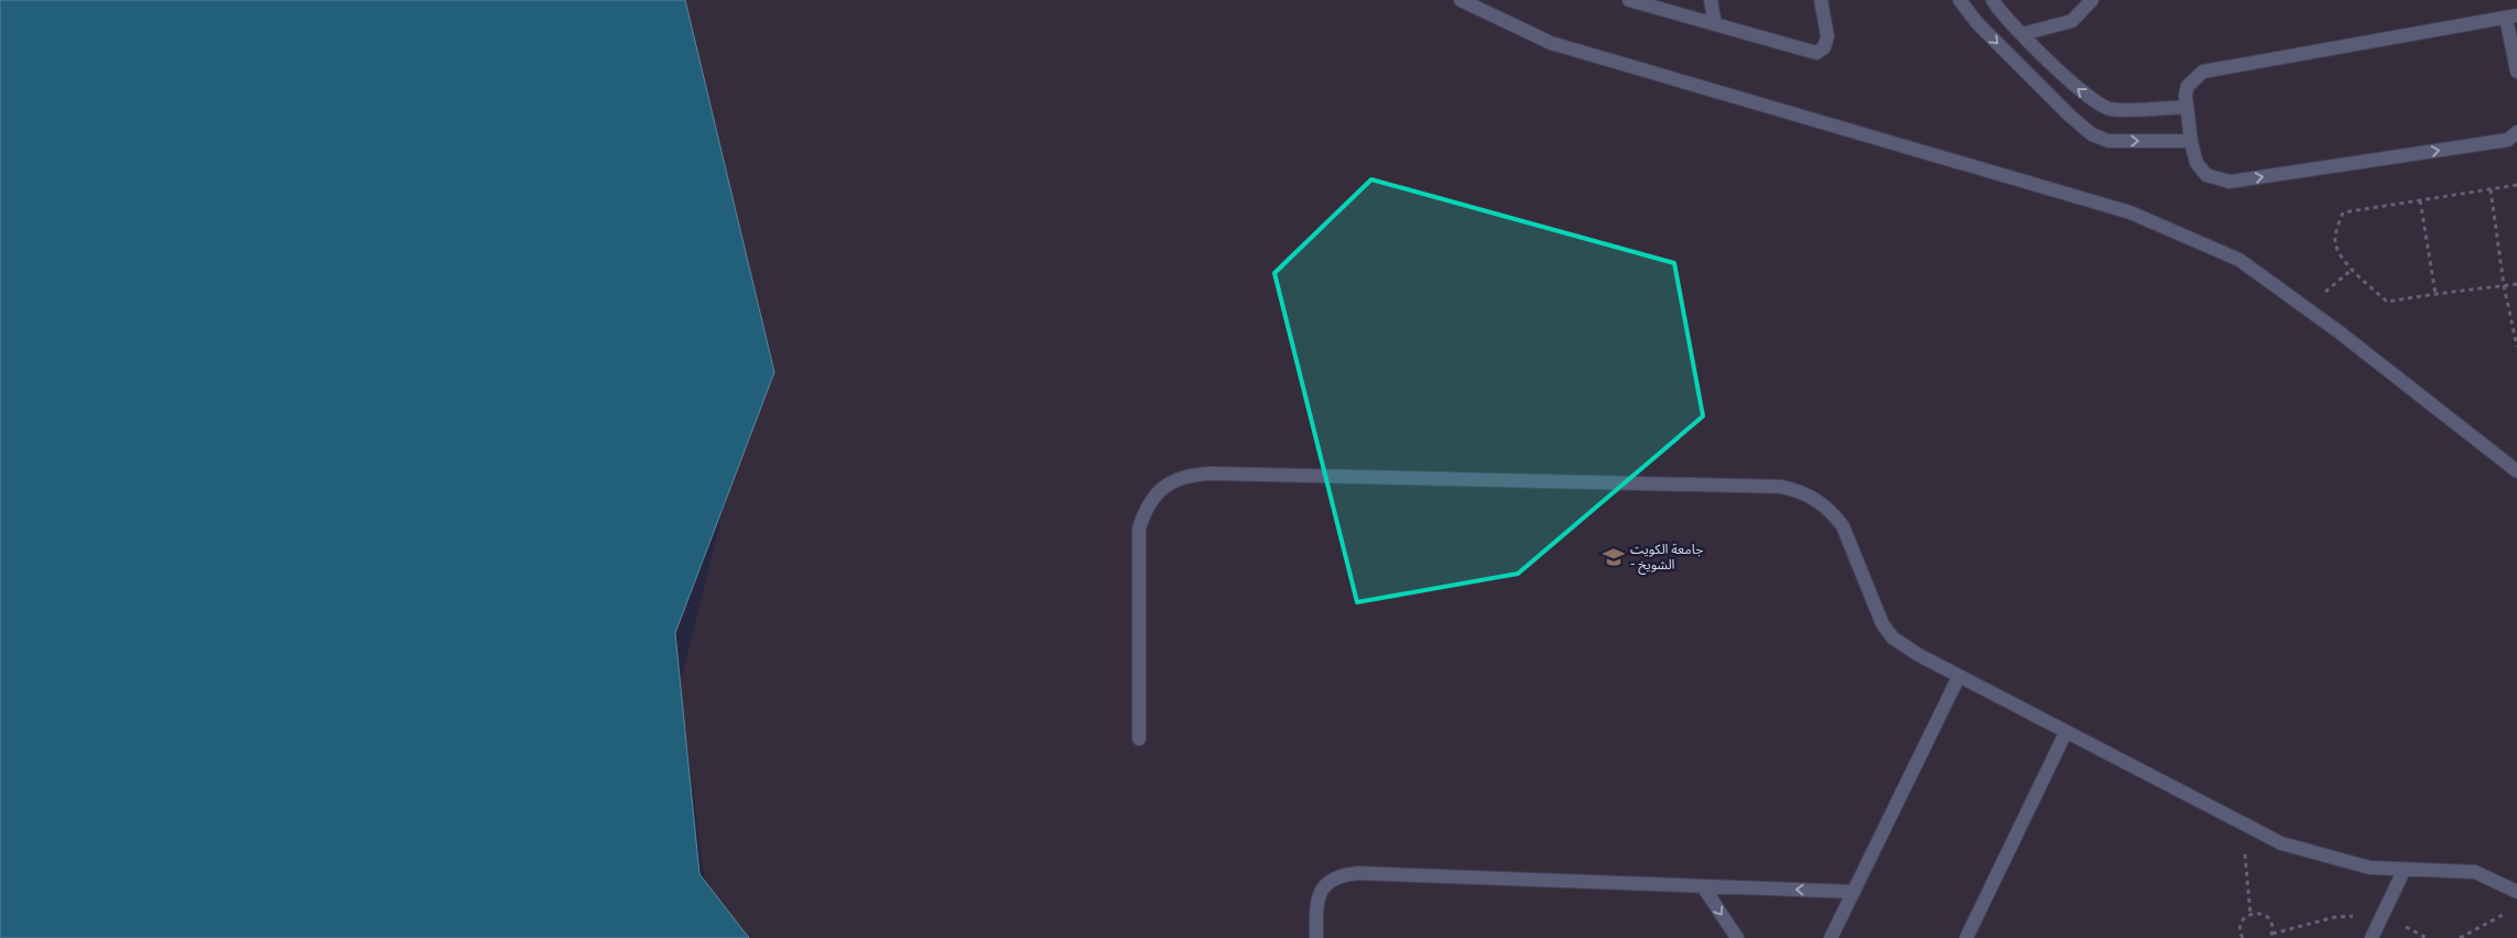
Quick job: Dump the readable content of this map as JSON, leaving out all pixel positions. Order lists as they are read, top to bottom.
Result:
{
  "places": {
    "school or university": ["جامعة الكويت - الشويخ"]
  }
}
